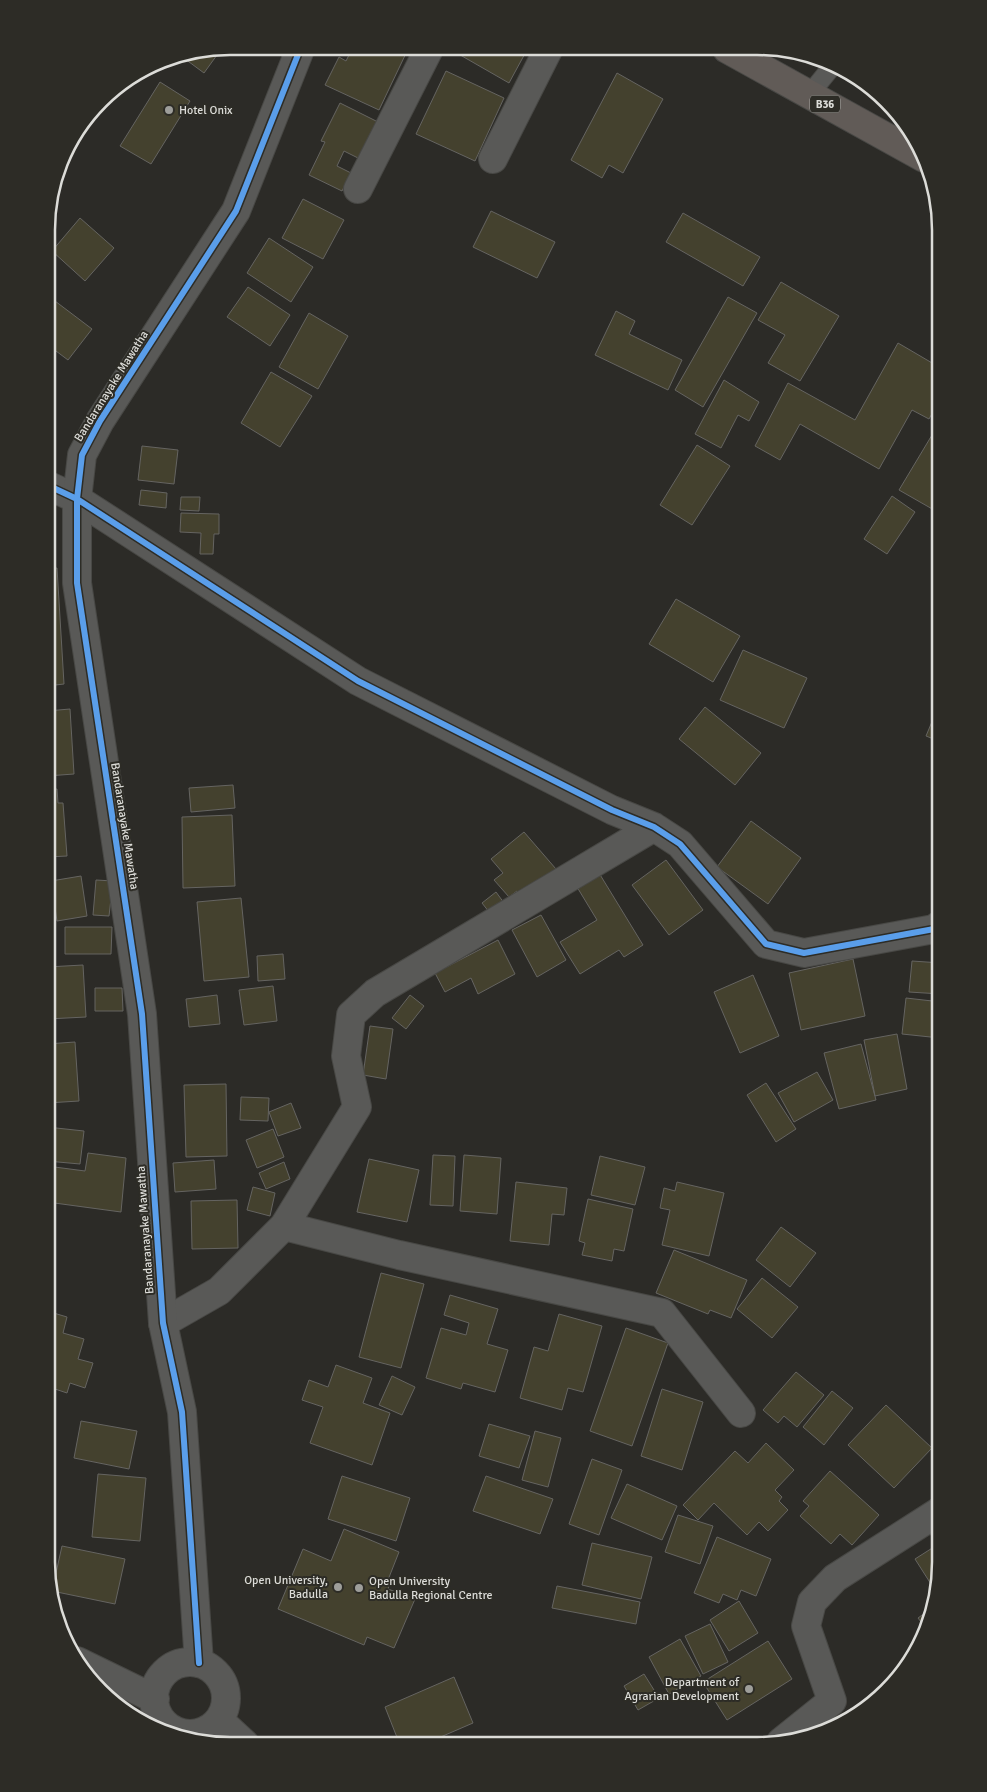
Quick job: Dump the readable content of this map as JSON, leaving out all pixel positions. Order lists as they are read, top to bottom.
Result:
{
  "streets": {
    "main road": ["B36"],
    "street": ["Bandaranayake Mawatha"]
  },
  "places": [
    "Hotel Onix",
    "Open University, Badulla",
    "Open University Badulla Regional Centre",
    "Department of Agrarian Development"
  ]
}
